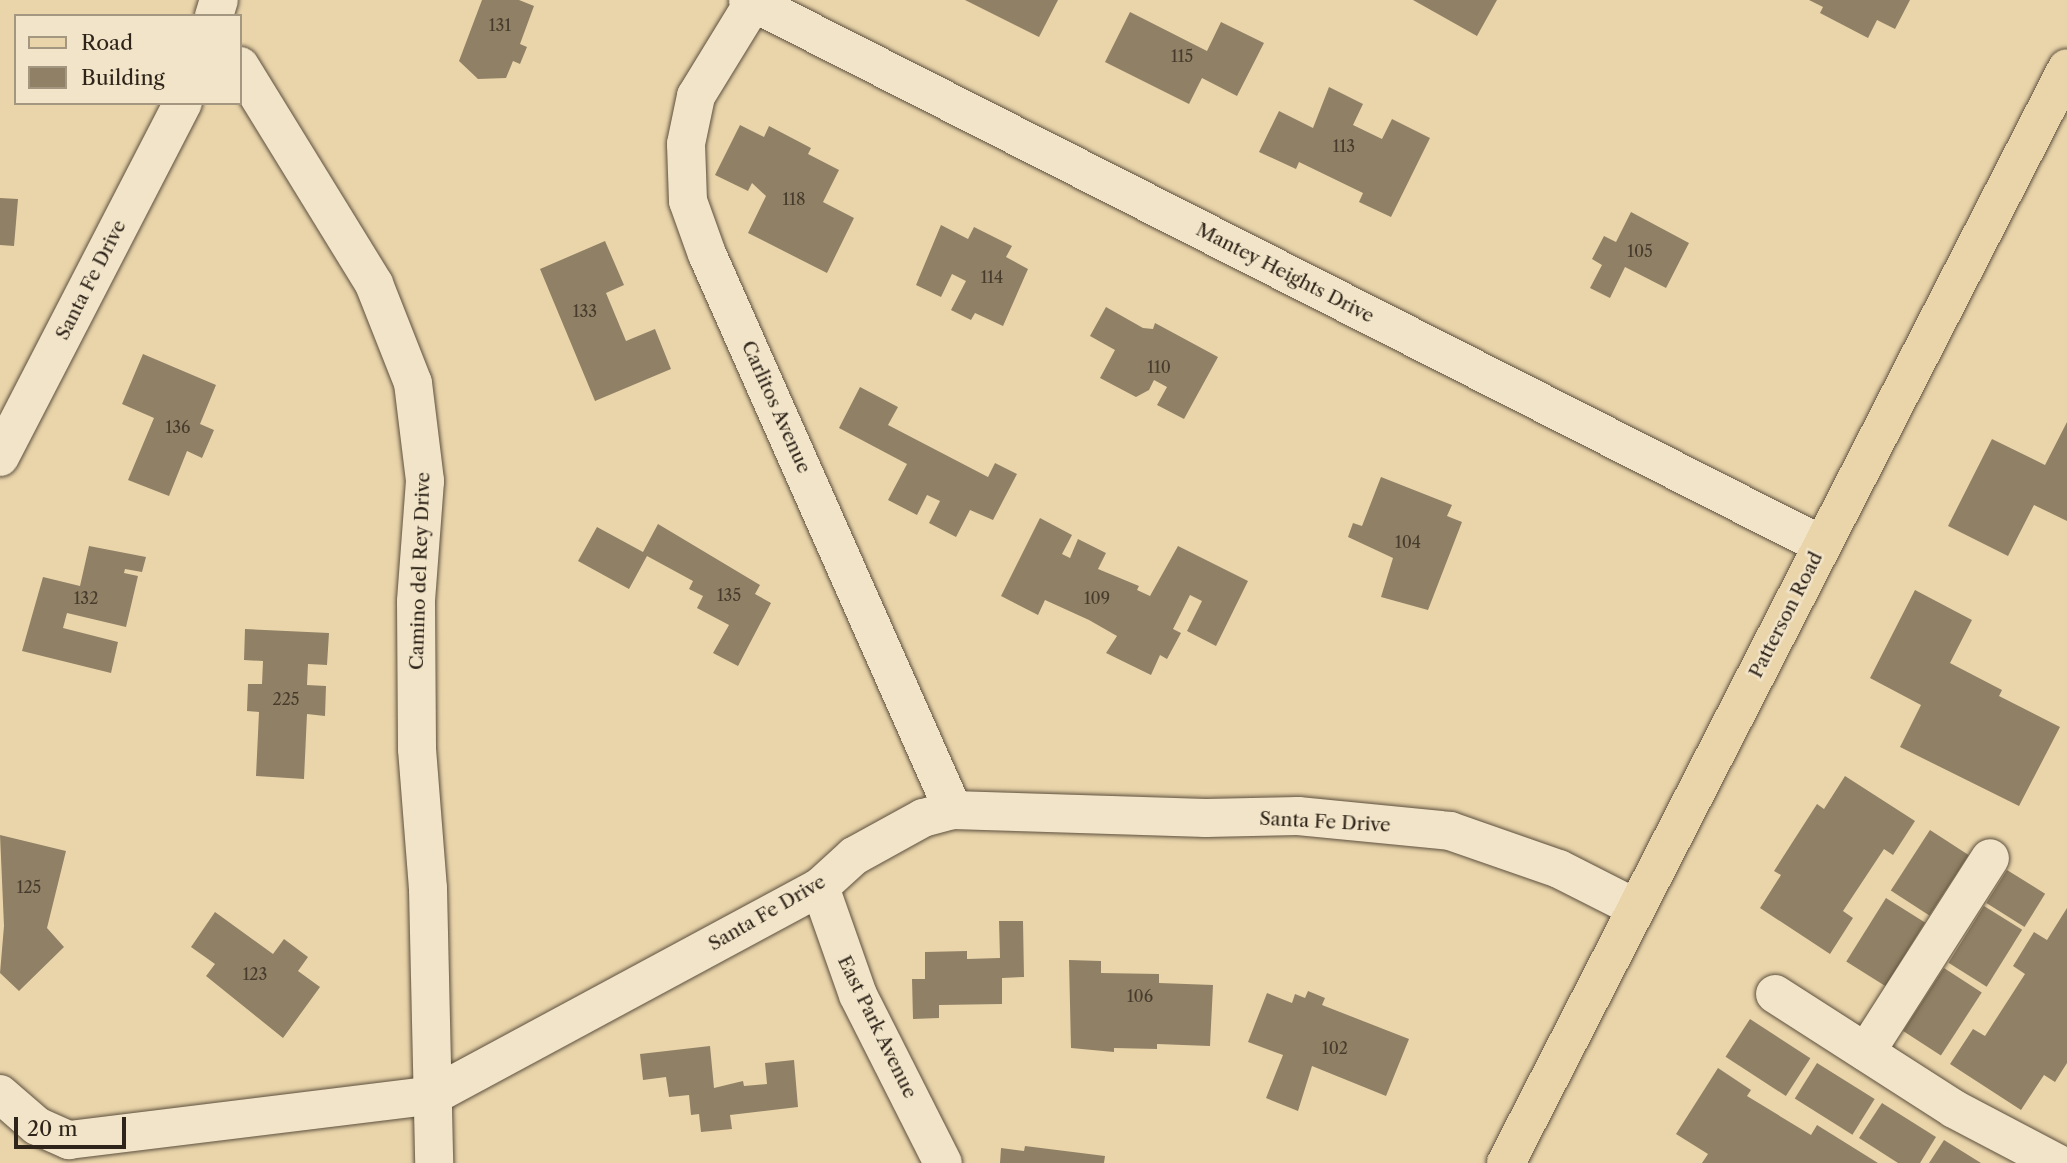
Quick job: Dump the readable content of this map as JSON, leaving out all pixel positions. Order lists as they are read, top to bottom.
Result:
{
  "streets": {
    "main road": ["Patterson Road"],
    "street": [
      "Mantey Heights Drive",
      "Santa Fe Drive",
      "Carlitos Avenue",
      "Camino del Rey Drive",
      "East Park Avenue"
    ]
  },
  "crossings": [
    ["Mantey Heights Drive", "Carlitos Avenue"],
    ["Mantey Heights Drive", "Patterson Road"],
    ["Santa Fe Drive", "Carlitos Avenue"],
    ["Santa Fe Drive", "Camino del Rey Drive"],
    ["Santa Fe Drive", "Patterson Road"],
    ["Santa Fe Drive", "East Park Avenue"]
  ],
  "house_numbers": [
    "131",
    "115",
    "113",
    "118",
    "105",
    "114",
    "133",
    "110",
    "136",
    "104",
    "135",
    "132",
    "109",
    "225",
    "125",
    "123",
    "106",
    "102"
  ],
  "legend": ["Road", "Building"],
  "scale_bar": "20 m"
}
